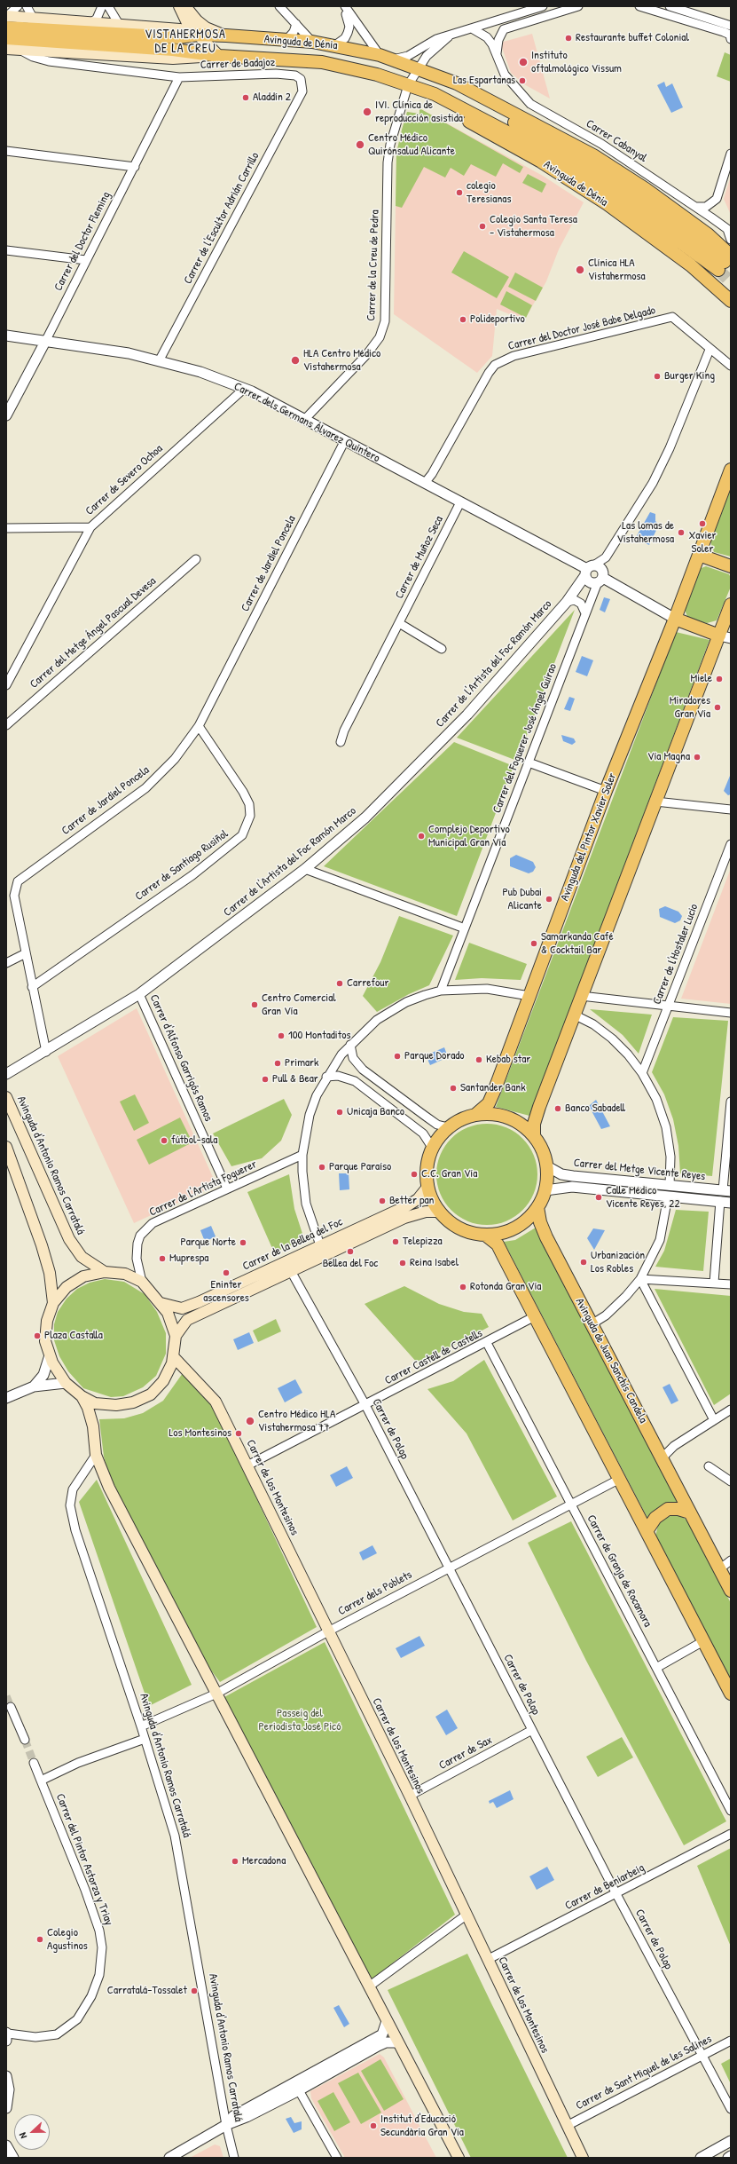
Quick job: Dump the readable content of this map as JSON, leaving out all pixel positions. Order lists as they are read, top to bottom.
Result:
{
  "streets": {
    "main road": [
      "Avinguda de Dénia",
      "Carrer dels Germans Álvarez Quintero",
      "Avinguda del Pintor Xavier Soler",
      "Avinguda d'Antonio Ramos Carratalá",
      "Carrer de la Bellea del Foc",
      "Avinguda de Juan Sanchís Candela",
      "Carrer de los Montesinos"
    ],
    "street": [
      "Carrer de Badajoz",
      "Carrer Cabanyal",
      "Carrer de l'Escultor Adrián Carrillo",
      "Carrer del Doctor Fleming",
      "Carrer de la Creu de Pedra",
      "Carrer del Doctor José Babe Delgado",
      "Carrer de Severo Ochoa",
      "Carrer de Muñoz Seca",
      "Carrer de Jardiel Poncela",
      "Carrer del Metge Ángel Pascual Devesa",
      "Carrer de l'Artista del Foc Ramón Marco",
      "Carrer del Foguerer José Ángel Guirao",
      "Carrer de Santiago Rusiñol",
      "Carrer de l'Hostaler Lucio",
      "Carrer d'Alfonso Garrigós Ramos",
      "Carrer del Metge Vicente Reyes",
      "Carrer de l'Artista Foguerer",
      "Carrer Castell de Castells",
      "Carrer de Polop",
      "Carrer de Granja de Rocamora",
      "Carrer dels Poblets",
      "Carrer de Sax",
      "Carrer del Pintor Astorza y Triay",
      "Carrer de Beniarbeig",
      "Carrer de Sant Miquel de les Salines"
    ]
  },
  "crossings": [
    ["Avinguda de Dénia", "Carrer de Badajoz"],
    ["Avinguda de Dénia", "Carrer de la Creu de Pedra"],
    ["Carrer de Badajoz", "Carrer de l'Escultor Adrián Carrillo"],
    ["Carrer de Badajoz", "Carrer del Doctor Fleming"],
    ["Carrer de l'Escultor Adrián Carrillo", "Carrer dels Germans Álvarez Quintero"],
    ["Carrer del Doctor Fleming", "Carrer dels Germans Álvarez Quintero"],
    ["Carrer de la Creu de Pedra", "Carrer dels Germans Álvarez Quintero"],
    ["Carrer del Doctor José Babe Delgado", "Carrer dels Germans Álvarez Quintero"],
    ["Carrer del Doctor José Babe Delgado", "Carrer de l'Artista del Foc Ramón Marco"],
    ["Carrer dels Germans Álvarez Quintero", "Carrer de Severo Ochoa"],
    ["Carrer dels Germans Álvarez Quintero", "Carrer de Muñoz Seca"],
    ["Carrer dels Germans Álvarez Quintero", "Carrer de Jardiel Poncela"],
    ["Carrer dels Germans Álvarez Quintero", "Carrer de l'Artista del Foc Ramón Marco"],
    ["Carrer dels Germans Álvarez Quintero", "Carrer del Foguerer José Ángel Guirao"],
    ["Carrer dels Germans Álvarez Quintero", "Avinguda del Pintor Xavier Soler"],
    ["Carrer de Jardiel Poncela", "Carrer de l'Artista del Foc Ramón Marco"],
    ["Carrer de Jardiel Poncela", "Carrer de Santiago Rusiñol"],
    ["Carrer de l'Artista del Foc Ramón Marco", "Carrer del Foguerer José Ángel Guirao"],
    ["Carrer de l'Artista del Foc Ramón Marco", "Carrer d'Alfonso Garrigós Ramos"],
    ["Avinguda del Pintor Xavier Soler", "Carrer del Metge Vicente Reyes"],
    ["Avinguda del Pintor Xavier Soler", "Carrer de la Bellea del Foc"],
    ["Avinguda del Pintor Xavier Soler", "Avinguda de Juan Sanchís Candela"],
    ["Carrer d'Alfonso Garrigós Ramos", "Carrer de l'Artista Foguerer"],
    ["Avinguda d'Antonio Ramos Carratalá", "Carrer dels Poblets"],
    ["Carrer del Metge Vicente Reyes", "Carrer de la Bellea del Foc"],
    ["Carrer del Metge Vicente Reyes", "Avinguda de Juan Sanchís Candela"],
    ["Carrer de la Bellea del Foc", "Avinguda de Juan Sanchís Candela"],
    ["Carrer de la Bellea del Foc", "Carrer de Polop"],
    ["Carrer Castell de Castells", "Carrer de Polop"],
    ["Carrer Castell de Castells", "Carrer de los Montesinos"],
    ["Carrer Castell de Castells", "Carrer de Granja de Rocamora"],
    ["Carrer de Polop", "Carrer dels Poblets"],
    ["Carrer de Polop", "Carrer de Sax"],
    ["Carrer de Polop", "Carrer de Beniarbeig"],
    ["Carrer de Polop", "Carrer de Sant Miquel de les Salines"],
    ["Carrer de los Montesinos", "Carrer dels Poblets"],
    ["Carrer de los Montesinos", "Carrer de Sax"],
    ["Carrer de los Montesinos", "Carrer de Beniarbeig"],
    ["Carrer de los Montesinos", "Carrer de Sant Miquel de les Salines"],
    ["Carrer de Granja de Rocamora", "Carrer dels Poblets"]
  ],
  "districts": ["VISTAHERMOSA DE LA CREU"],
  "parks": ["Passeig del Periodista José Picó"],
  "places": [
    "Restaurante buffet Colonial",
    "Instituto oftalmológico Vissum",
    "Las Espartanas",
    "Aladdín 2",
    "IVI. Clínica de reproducción asistida",
    "Centro Médico Quirónsalud Alicante",
    "colegio Teresianas",
    "Colegio Santa Teresa - Vistahermosa",
    "Clínica HLA Vistahermosa",
    "Polideportivo",
    "HLA Centro Médico Vistahermosa",
    "Burger King",
    "Xavier Soler",
    "Las lomas de Vistahermosa",
    "Miele",
    "Miradores Gran Vía",
    "Vía Magna",
    "Complejo Deportivo Municipal Gran Vía",
    "Pub Dubai Alicante",
    "Samarkanda Café & Cocktail Bar",
    "Carrefour",
    "Centro Comercial Gran Vía",
    "100 Montaditos",
    "Parque Dorado",
    "Kebab star",
    "Primark",
    "Pull & Bear",
    "Santander Bank",
    "Banco Sabadell",
    "Unicaja Banco",
    "fútbol-sala",
    "Parque Paraíso",
    "C.C. Gran Vía",
    "Calle Médico Vicente Reyes, 22",
    "Better pan",
    "Telepizza",
    "Parque Norte",
    "Bellea del Foc",
    "Muprespa",
    "Urbanización Los Robles",
    "Reina Isabel",
    "Eninter ascensores",
    "Rotonda Gran Vía",
    "Plaza Castalla",
    "Centro Médico HLA Vistahermosa 77",
    "Los Montesinos",
    "Mercadona",
    "Colegio Agustinos",
    "Carratalá-Tossalet",
    "Institut d'Educació Secundària Gran Vía"
  ],
  "north": "left"
}
